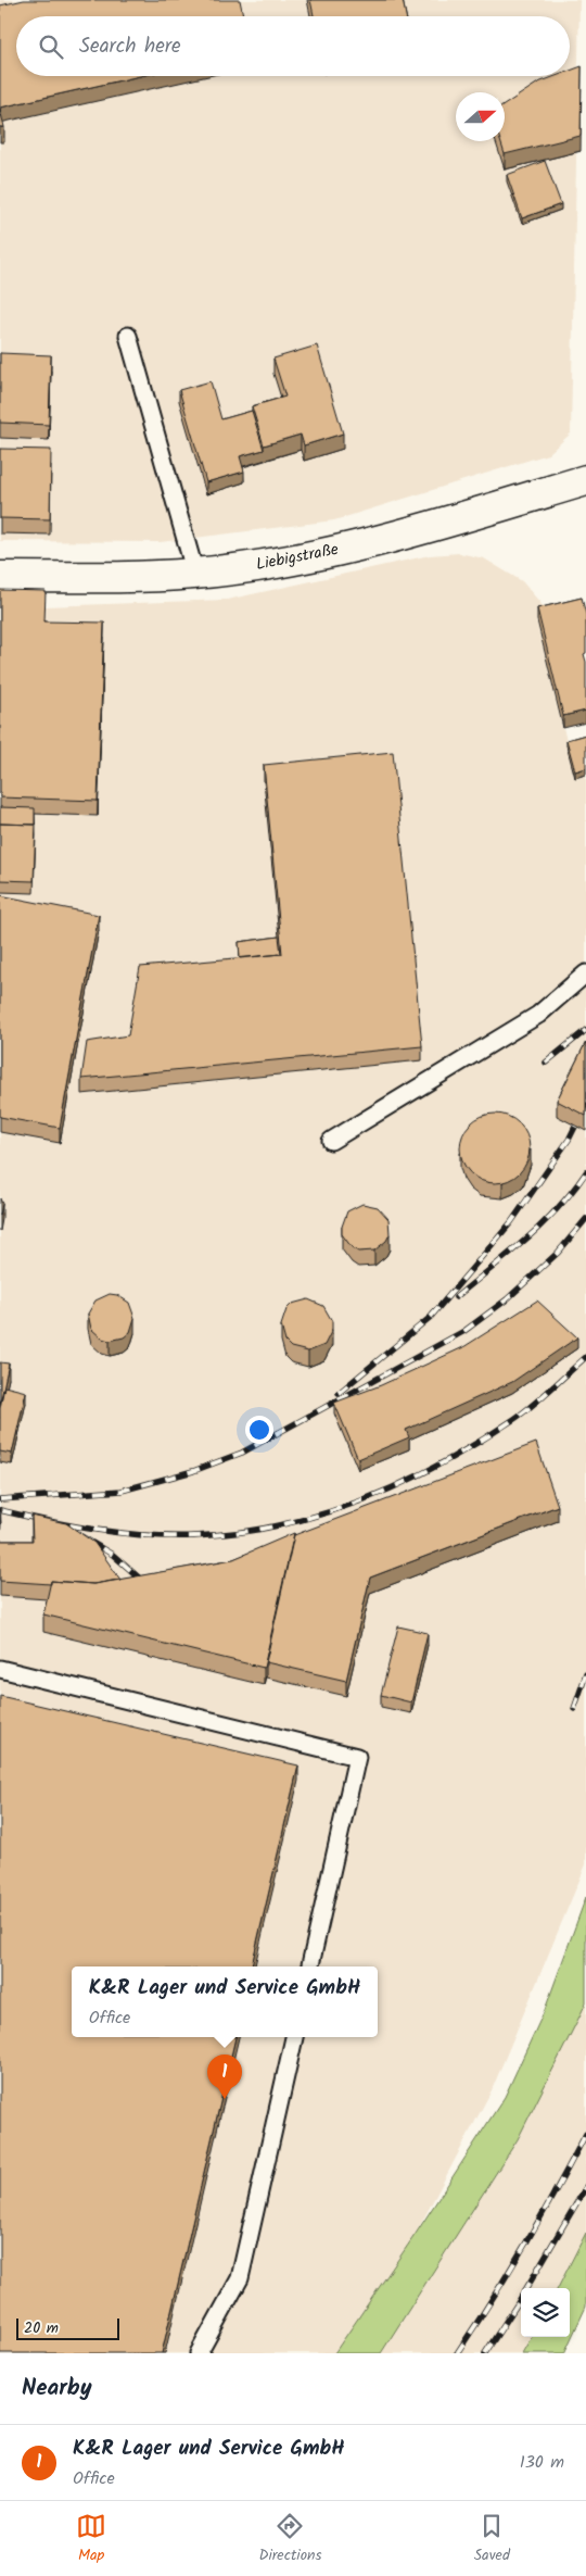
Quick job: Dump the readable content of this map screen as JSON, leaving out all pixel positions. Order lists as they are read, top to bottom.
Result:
{
  "streets": {
    "street": ["Liebigstraße"]
  },
  "scale_bar": "20 m",
  "north": "right",
  "page": {
    "search": "Search here",
    "popup": ["K&R Lager und Service GmbH", "Office"],
    "pins": "1",
    "scale": "20 m",
    "heading": "Nearby",
    "list": [
      {
        "mark": "1",
        "name": "K&R Lager und Service GmbH",
        "note": "Office",
        "value": "130 m"
      }
    ],
    "nav": ["Map", "Directions", "Saved"]
  }
}
